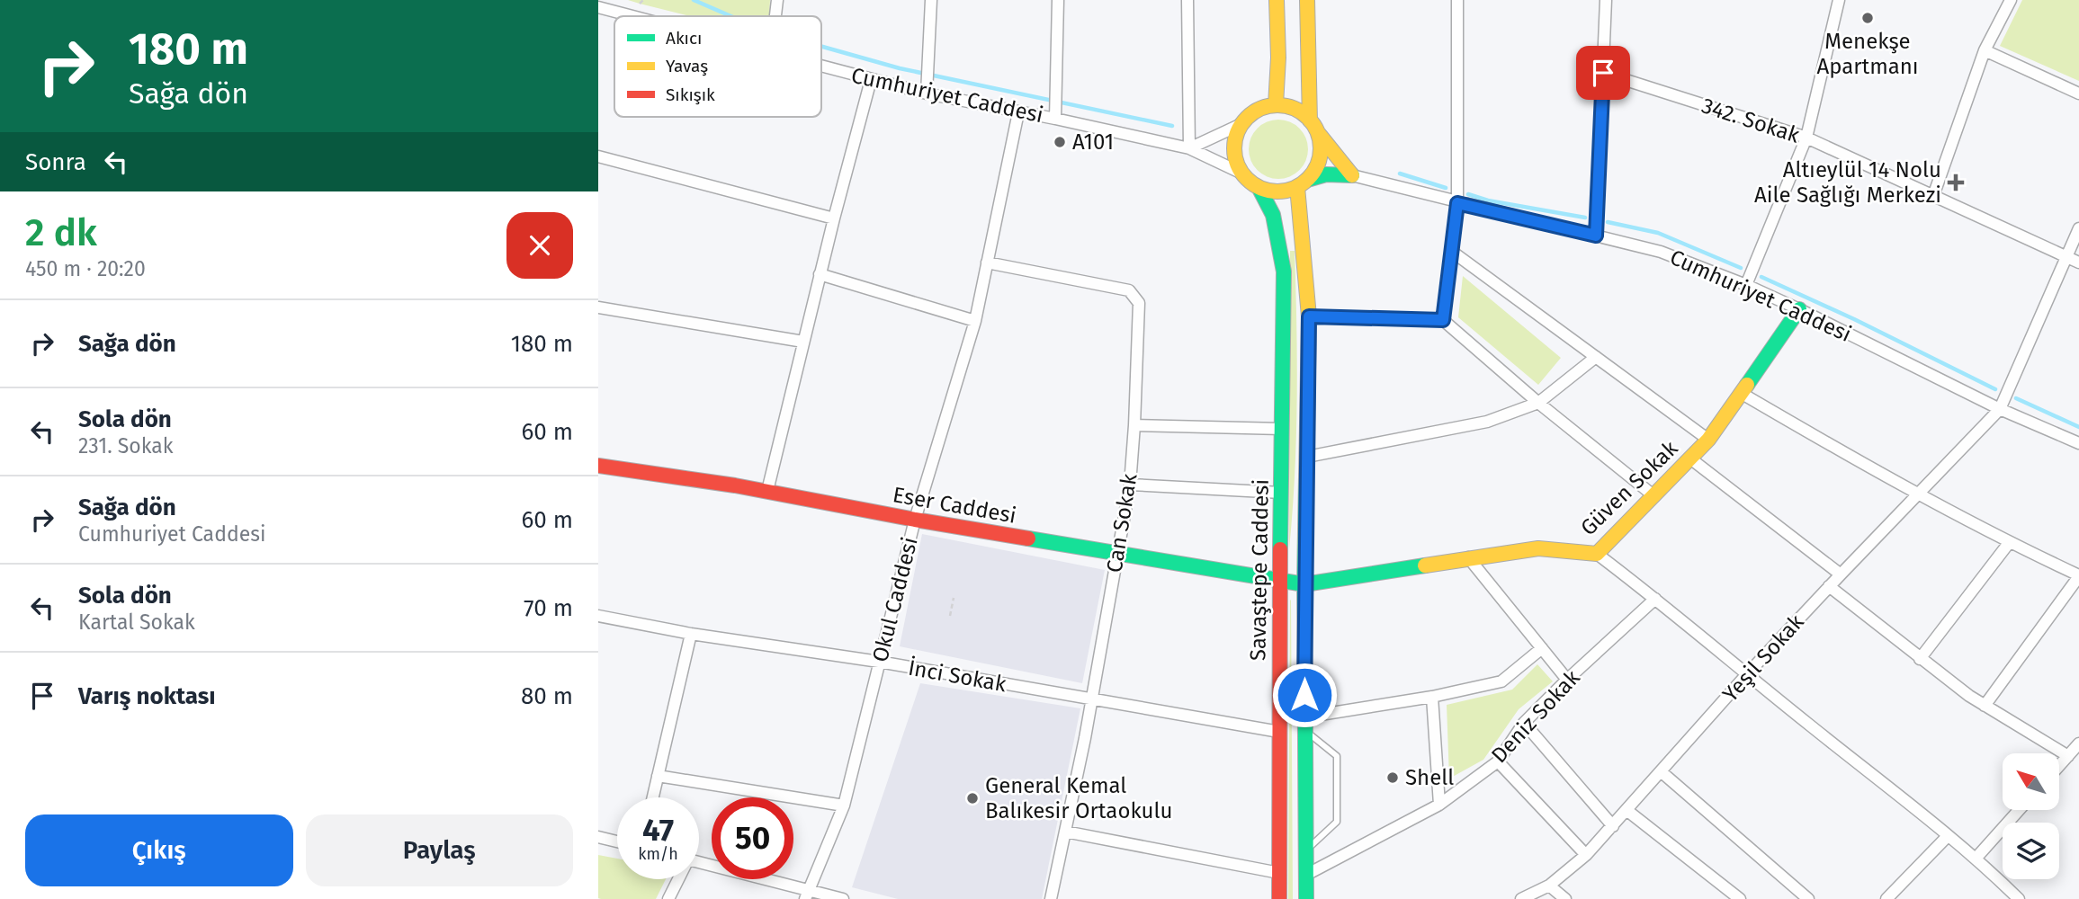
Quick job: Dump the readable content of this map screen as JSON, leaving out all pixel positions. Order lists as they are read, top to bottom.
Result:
{
  "streets": {
    "main road": ["Güven Sokak", "Eser Caddesi", "Savaştepe Caddesi"],
    "street": [
      "Cumhuriyet Caddesi",
      "342. Sokak",
      "Can Sokak",
      "Okul Caddesi",
      "Yeşil Sokak",
      "İnci Sokak",
      "Deniz Sokak"
    ]
  },
  "crossings": [
    ["Cumhuriyet Caddesi", "Güven Sokak"],
    ["Cumhuriyet Caddesi", "Savaştepe Caddesi"],
    ["Cumhuriyet Caddesi", "Okul Caddesi"],
    ["Cumhuriyet Caddesi", "Yeşil Sokak"],
    ["Güven Sokak", "Eser Caddesi"],
    ["Güven Sokak", "Savaştepe Caddesi"],
    ["Eser Caddesi", "Can Sokak"],
    ["Eser Caddesi", "Savaştepe Caddesi"],
    ["Eser Caddesi", "Okul Caddesi"],
    ["Can Sokak", "Okul Caddesi"],
    ["Can Sokak", "İnci Sokak"],
    ["Savaştepe Caddesi", "İnci Sokak"],
    ["Savaştepe Caddesi", "Deniz Sokak"],
    ["Okul Caddesi", "İnci Sokak"]
  ],
  "places": {
    "other": [
      "Menekşe Apartmanı",
      "A101",
      "Shell",
      "General Kemal Balıkesir Ortaokulu"
    ],
    "health": ["Altıeylül 14 Nolu Aile Sağlığı Merkezi"]
  },
  "legend": ["Akıcı", "Yavaş", "Sıkışık"],
  "north": "top left",
  "page": {
    "turn": ["180 m", "Sağa dön"],
    "then": "Sonra",
    "heading": ["2 dk", "450 m · 20:20"],
    "list": [
      {
        "name": "Sağa dön",
        "value": "180 m"
      },
      {
        "name": "Sola dön",
        "note": "231. Sokak",
        "value": "60 m"
      },
      {
        "name": "Sağa dön",
        "note": "Cumhuriyet Caddesi",
        "value": "60 m"
      },
      {
        "name": "Sola dön",
        "note": "Kartal Sokak",
        "value": "70 m"
      },
      {
        "name": "Varış noktası",
        "value": "80 m"
      }
    ],
    "speed": "47 km/h",
    "limit": "50",
    "buttons": ["Çıkış", "Paylaş"]
  }
}
